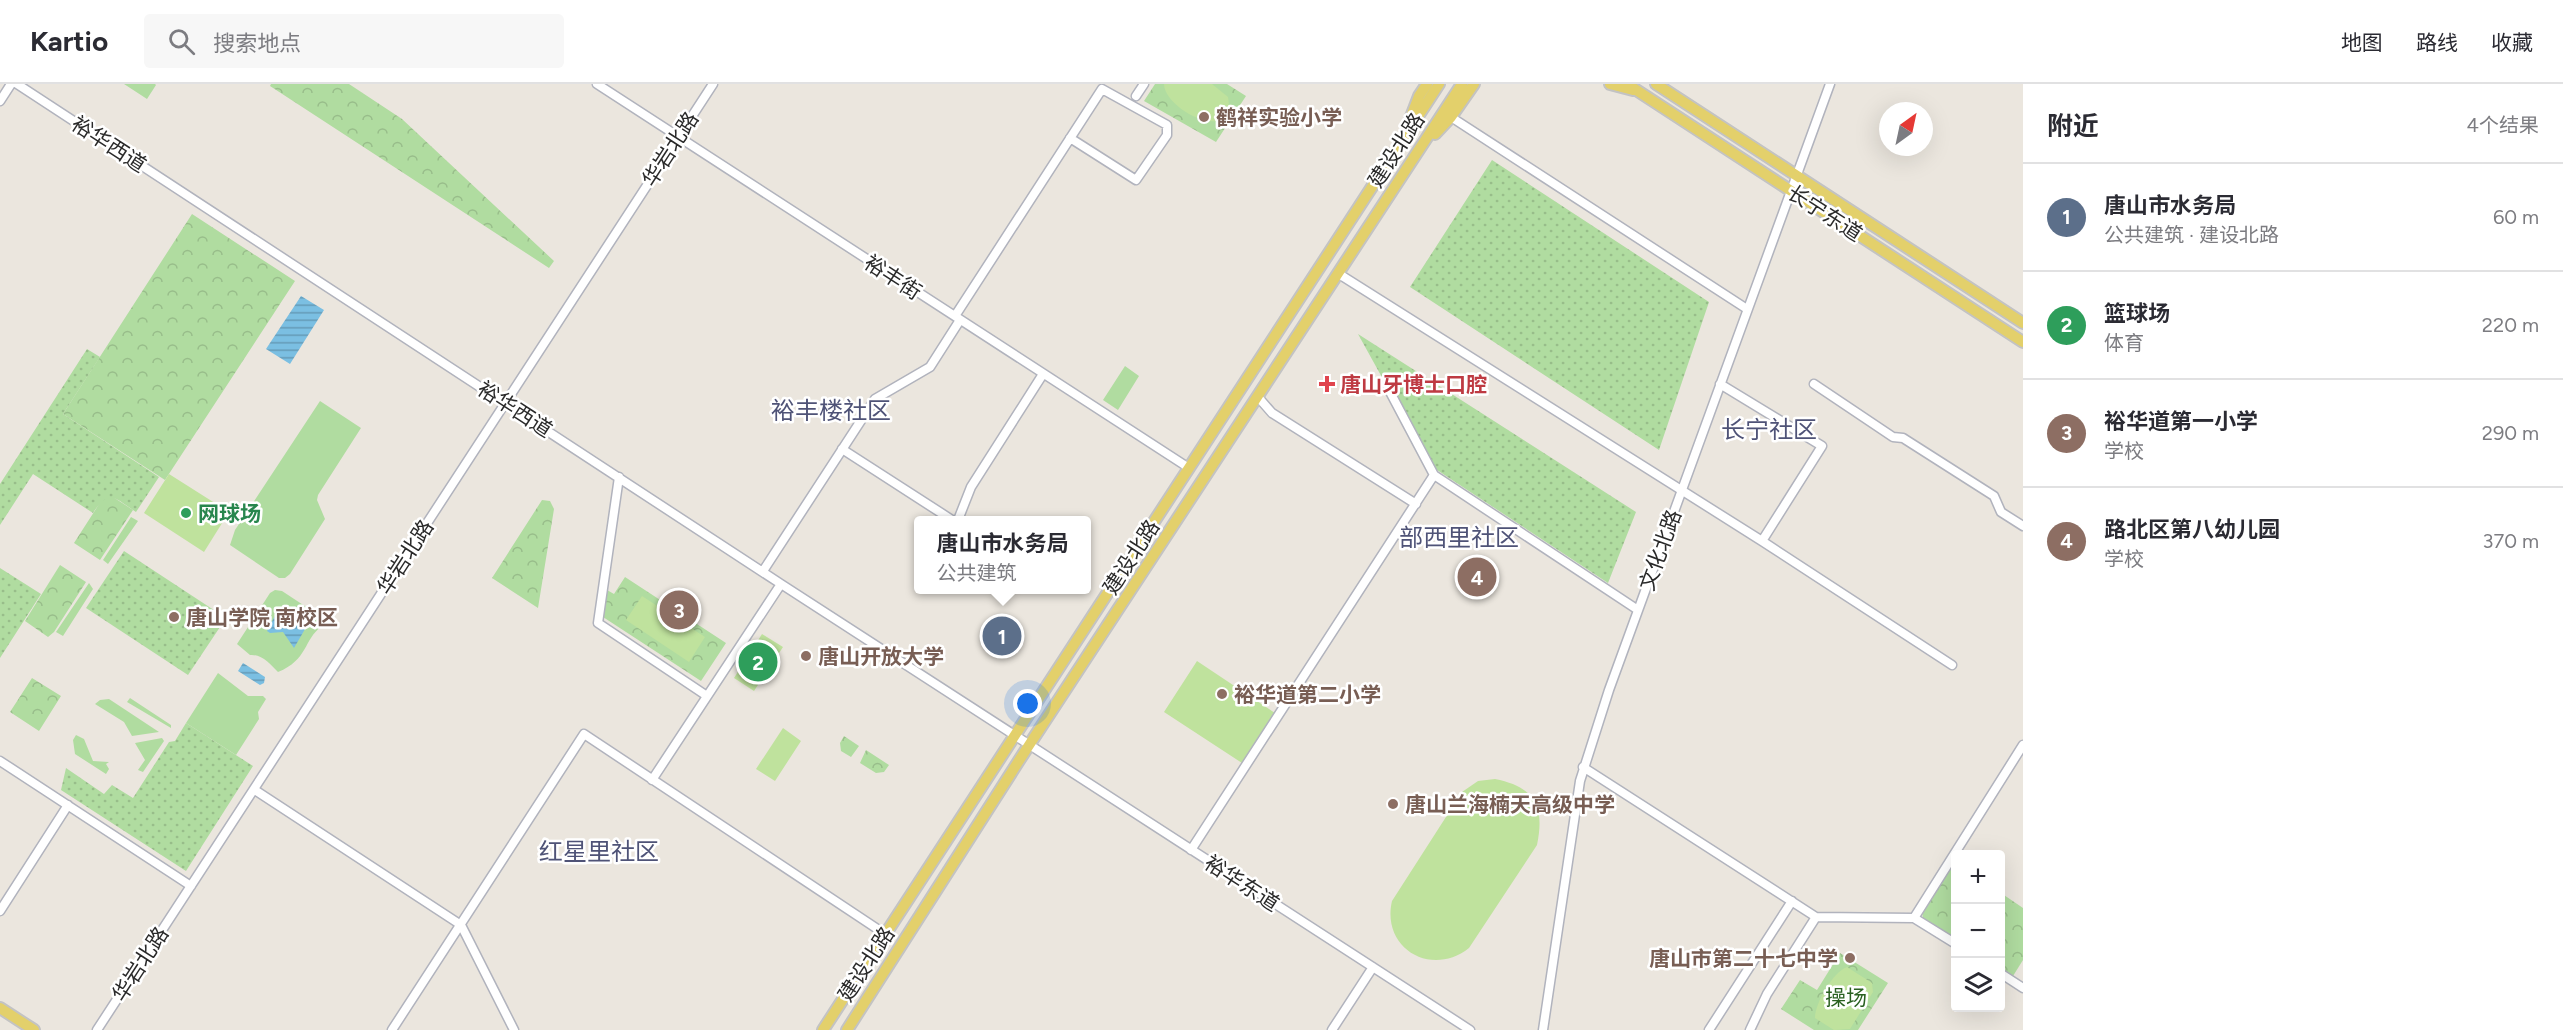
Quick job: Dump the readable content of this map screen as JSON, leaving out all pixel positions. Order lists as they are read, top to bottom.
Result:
{
  "streets": {
    "main road": ["建设北路", "长宁东道"],
    "street": [
      "裕华西道",
      "华岩北路",
      "裕丰街",
      "文化北路",
      "裕华东道"
    ]
  },
  "crossings": [
    ["裕华西道", "华岩北路"],
    ["裕华西道", "建设北路"],
    ["裕华西道", "裕华东道"],
    ["华岩北路", "裕丰街"],
    ["建设北路", "裕丰街"],
    ["建设北路", "裕华东道"],
    ["长宁东道", "文化北路"]
  ],
  "districts": [
    "裕丰楼社区",
    "长宁社区",
    "部西里社区",
    "红星里社区"
  ],
  "parks": ["操场"],
  "places": {
    "other": [
      "鹤祥实验小学",
      "网球场",
      "唐山学院 南校区",
      "唐山开放大学",
      "裕华道第二小学",
      "唐山兰海楠天高级中学",
      "唐山市第二十七中学"
    ],
    "health": ["唐山牙博士口腔"]
  },
  "north": "top right",
  "page": {
    "header": "Kartio",
    "search": "搜索地点",
    "nav": ["地图", "路线", "收藏"],
    "heading": ["附近", "4个结果"],
    "list": [
      {
        "mark": "1",
        "name": "唐山市水务局",
        "note": "公共建筑 · 建设北路",
        "value": "60 m"
      },
      {
        "mark": "2",
        "name": "篮球场",
        "note": "体育",
        "value": "220 m"
      },
      {
        "mark": "3",
        "name": "裕华道第一小学",
        "note": "学校",
        "value": "290 m"
      },
      {
        "mark": "4",
        "name": "路北区第八幼儿园",
        "note": "学校",
        "value": "370 m"
      }
    ],
    "popup": ["唐山市水务局", "公共建筑"],
    "pins": [
      "4",
      "3",
      "1",
      "2"
    ],
    "map_buttons": ["+", "−"]
  }
}
